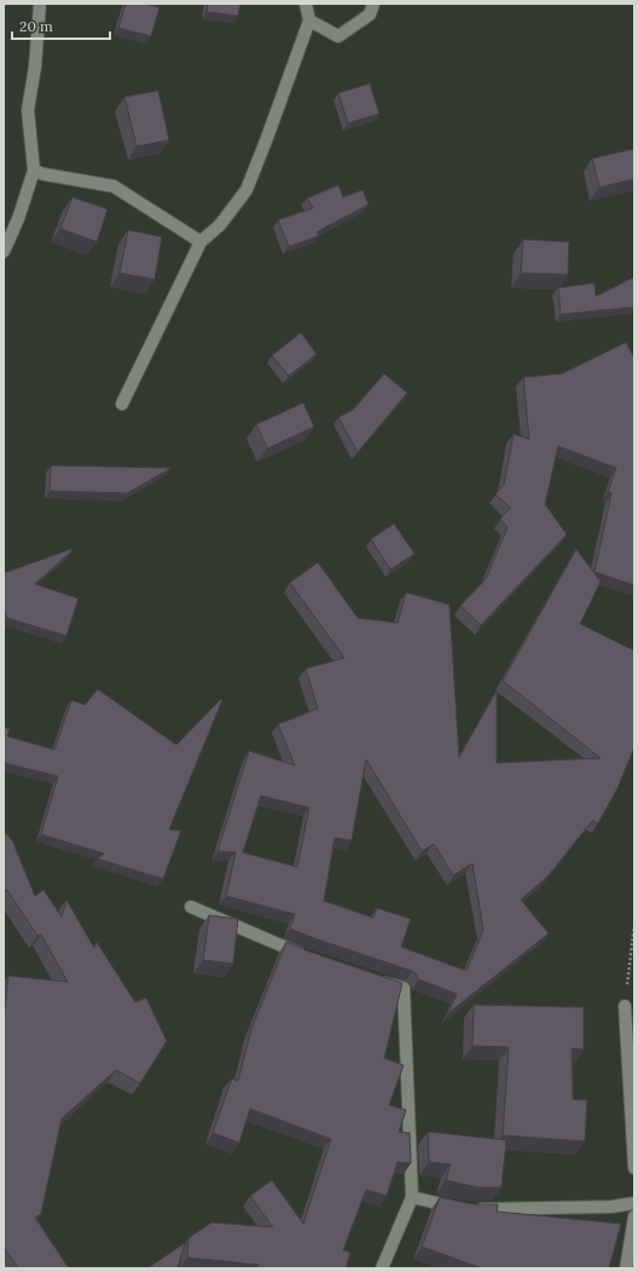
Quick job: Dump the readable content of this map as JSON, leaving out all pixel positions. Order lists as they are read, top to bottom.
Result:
{
  "scale_bar": "20 m"
}
